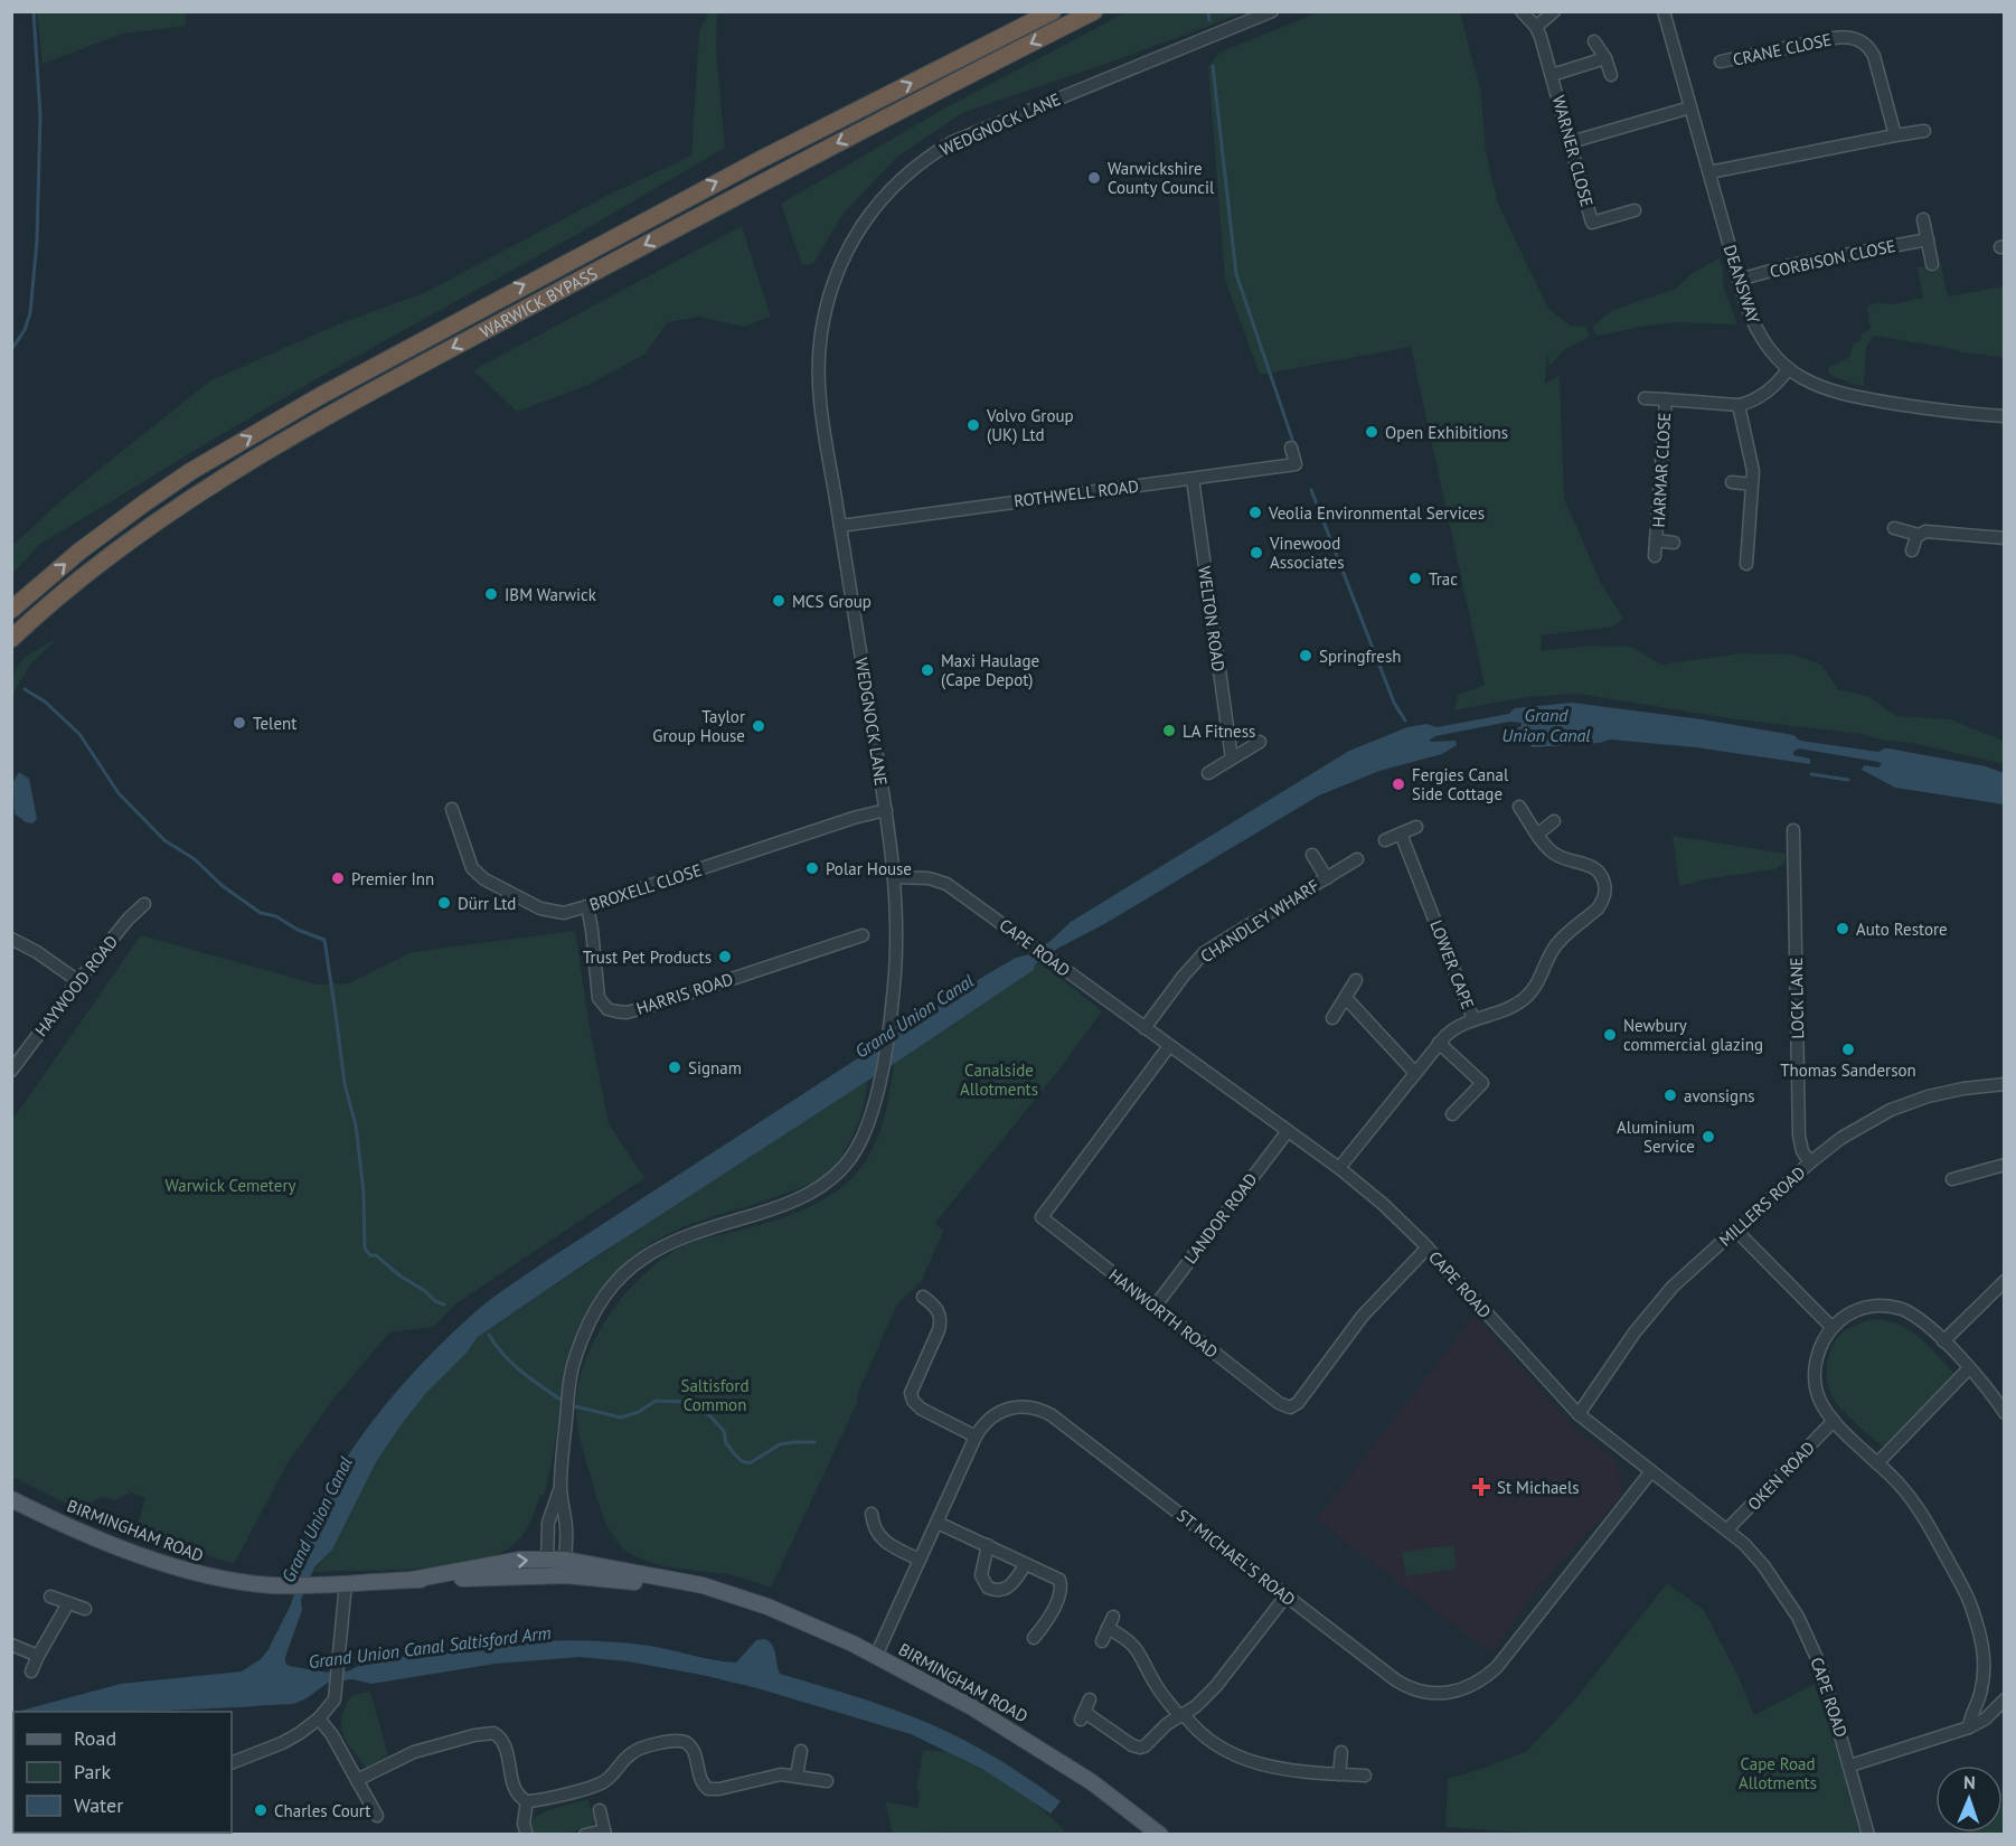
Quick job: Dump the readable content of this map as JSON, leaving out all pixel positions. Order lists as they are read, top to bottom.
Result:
{
  "streets": {
    "highway": ["WARWICK BYPASS"],
    "main road": ["BIRMINGHAM ROAD"],
    "street": [
      "CRANE CLOSE",
      "WEDGNOCK LANE",
      "WARNER CLOSE",
      "CORBISON CLOSE",
      "DEANSWAY",
      "HARMAR CLOSE",
      "ROTHWELL ROAD",
      "WELTON ROAD",
      "BROXELL CLOSE",
      "CHANDLEY WHARF",
      "CAPE ROAD",
      "LOWER CAPE",
      "HAYWOOD ROAD",
      "HARRIS ROAD",
      "LOCK LANE",
      "MILLERS ROAD",
      "LANDOR ROAD",
      "HANWORTH ROAD",
      "OKEN ROAD",
      "ST MICHAEL'S ROAD"
    ]
  },
  "crossings": [
    ["WEDGNOCK LANE", "ROTHWELL ROAD"],
    ["WEDGNOCK LANE", "BROXELL CLOSE"],
    ["WEDGNOCK LANE", "CAPE ROAD"],
    ["WEDGNOCK LANE", "BIRMINGHAM ROAD"],
    ["CORBISON CLOSE", "DEANSWAY"],
    ["ROTHWELL ROAD", "WELTON ROAD"],
    ["BROXELL CLOSE", "HARRIS ROAD"],
    ["CHANDLEY WHARF", "CAPE ROAD"],
    ["CAPE ROAD", "LOWER CAPE"],
    ["CAPE ROAD", "MILLERS ROAD"],
    ["CAPE ROAD", "LANDOR ROAD"],
    ["CAPE ROAD", "HANWORTH ROAD"],
    ["CAPE ROAD", "OKEN ROAD"],
    ["CAPE ROAD", "ST MICHAEL'S ROAD"],
    ["LOCK LANE", "MILLERS ROAD"],
    ["LANDOR ROAD", "HANWORTH ROAD"],
    ["BIRMINGHAM ROAD", "ST MICHAEL'S ROAD"]
  ],
  "water": ["Grand Union Canal", "Grand Union Canal Saltisford Arm"],
  "parks": [
    "Canalside Allotments",
    "Warwick Cemetery",
    "Saltisford Common",
    "Cape Road Allotments"
  ],
  "places": {
    "other": [
      "Warwickshire County Council",
      "Volvo Group (UK) Ltd",
      "Open Exhibitions",
      "Veolia Environmental Services",
      "Vinewood Associates",
      "Trac",
      "IBM Warwick",
      "MCS Group",
      "Springfresh",
      "Maxi Haulage (Cape Depot)",
      "Telent",
      "Taylor Group House",
      "LA Fitness",
      "Fergies Canal Side Cottage",
      "Polar House",
      "Premier Inn",
      "Dürr Ltd",
      "Auto Restore",
      "Trust Pet Products",
      "Newbury commercial glazing",
      "Thomas Sanderson",
      "Signam",
      "avonsigns",
      "Aluminium Service",
      "Charles Court"
    ],
    "health": ["St Michaels"]
  },
  "legend": ["Road", "Park", "Water"],
  "north": "top"
}
